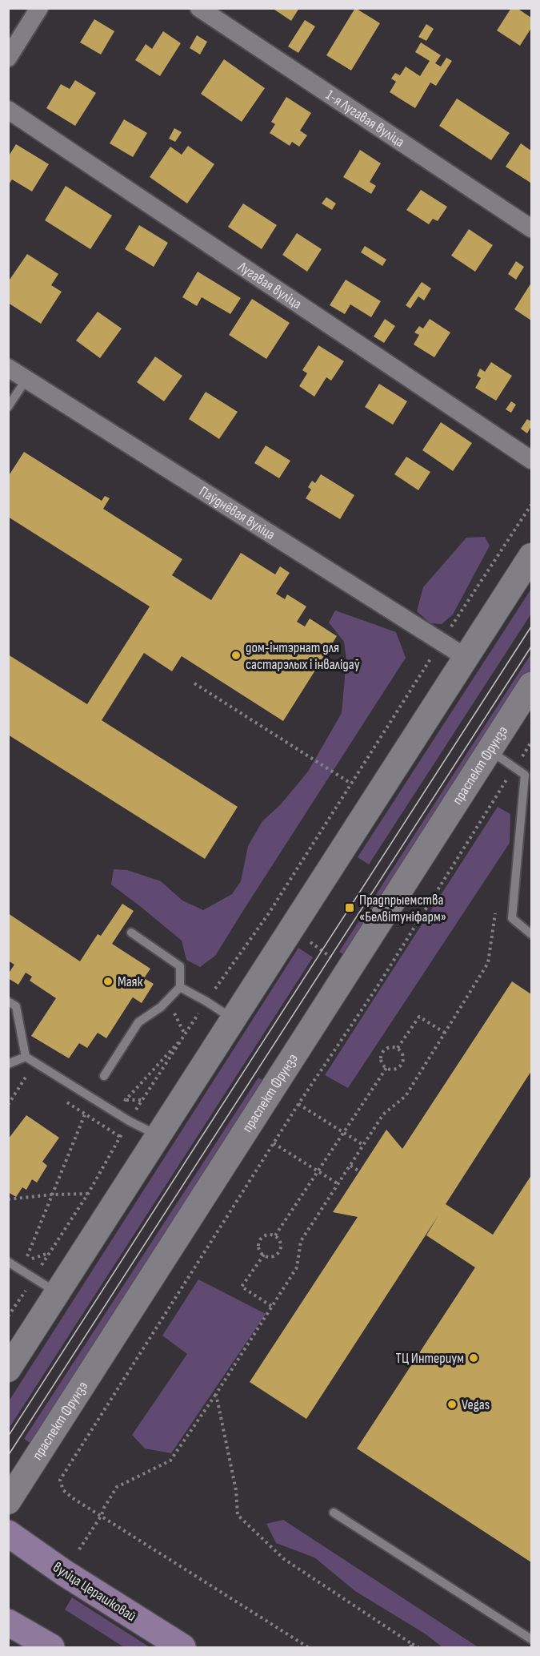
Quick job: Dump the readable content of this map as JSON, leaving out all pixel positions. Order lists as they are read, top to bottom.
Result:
{
  "streets": {
    "main road": ["праспект Фрунзэ", "вуліца Церашковай"],
    "street": ["1-я Лугавая вуліца", "Лугавая вуліца", "Паўднёвая вуліца"]
  },
  "places": {
    "other": [
      "дом-інтэрнат для састарэлых і інвалідаў",
      "Маяк",
      "ТЦ Интериум",
      "Vegas"
    ],
    "transit": ["Прадпрыемства «Белвітуніфарм»"]
  }
}
